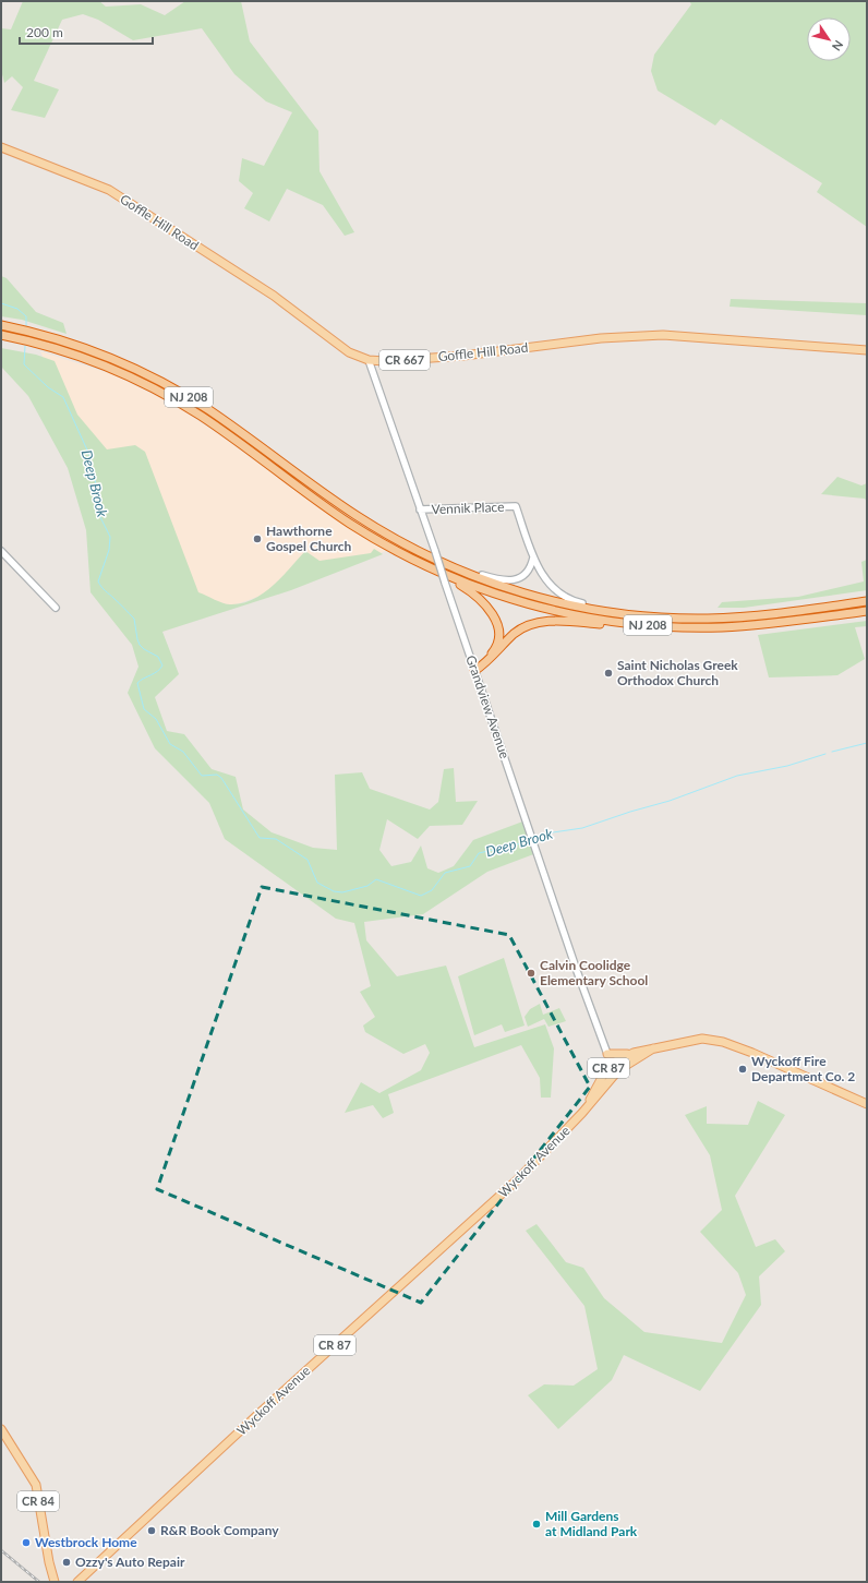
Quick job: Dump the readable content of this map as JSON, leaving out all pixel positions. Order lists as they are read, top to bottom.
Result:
{
  "streets": {
    "highway": ["NJ 208"],
    "main road": [
      "Goffle Hill Road",
      "CR 667",
      "CR 87",
      "Wyckoff Avenue",
      "CR 84"
    ],
    "street": ["Vennik Place", "Grandview Avenue"]
  },
  "crossings": [
    ["Goffle Hill Road", "Grandview Avenue"],
    ["Vennik Place", "Grandview Avenue"]
  ],
  "water": ["Deep Brook"],
  "places": [
    "Hawthorne Gospel Church",
    "Saint Nicholas Greek Orthodox Church",
    "Calvin Coolidge Elementary School",
    "Wyckoff Fire Department Co. 2",
    "Mill Gardens at Midland Park",
    "R&R Book Company",
    "Westbrock Home",
    "Ozzy's Auto Repair"
  ],
  "scale_bar": "200 m",
  "north": "bottom right"
}
